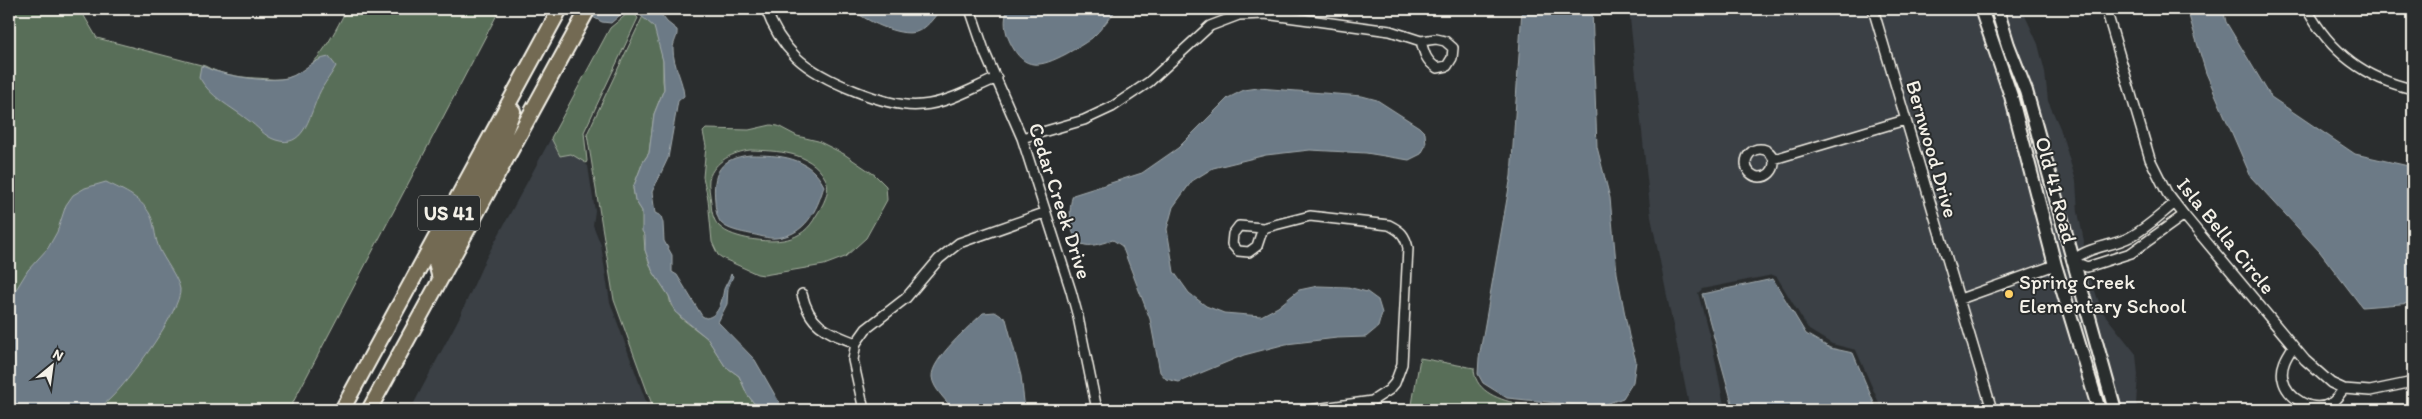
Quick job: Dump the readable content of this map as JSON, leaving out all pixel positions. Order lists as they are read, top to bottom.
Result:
{
  "streets": {
    "main road": ["US 41"],
    "street": [
      "Bernwood Drive",
      "Old 41 Road",
      "Cedar Creek Drive",
      "Isla Bella Circle"
    ]
  },
  "places": ["Spring Creek Elementary School"],
  "north": "top right"
}
